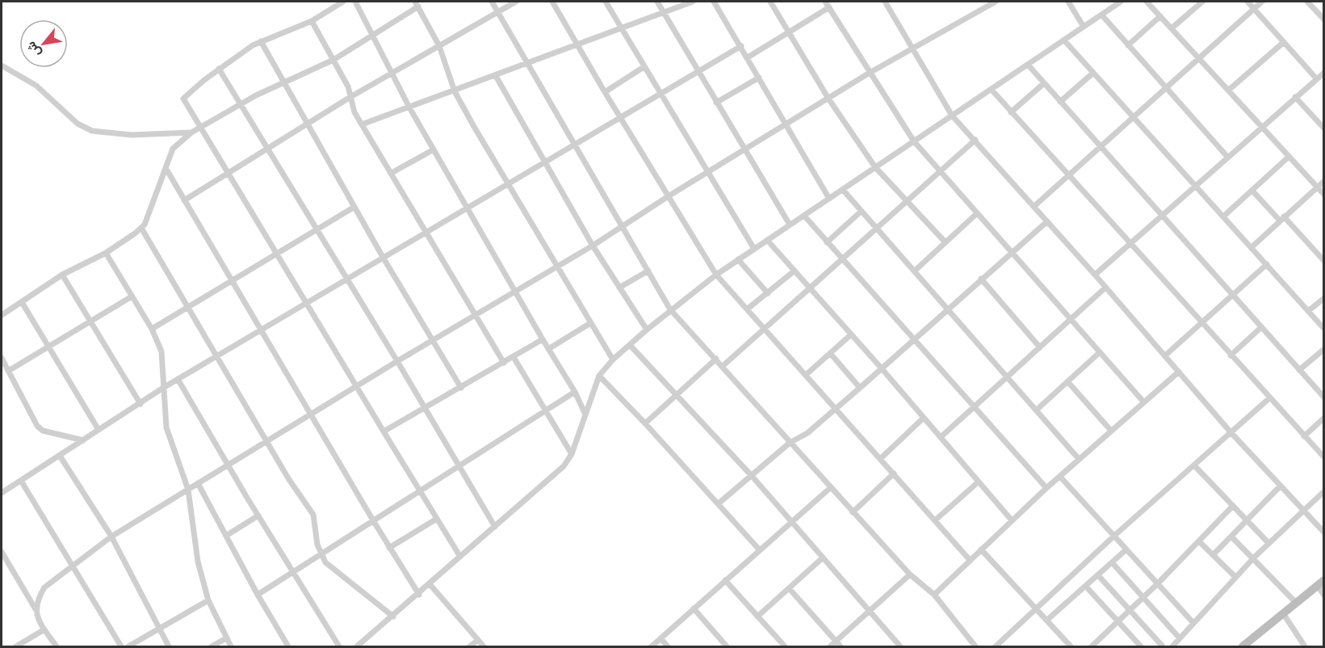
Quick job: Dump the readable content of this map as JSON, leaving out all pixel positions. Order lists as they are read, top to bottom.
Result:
{
  "north": "bottom left"
}
